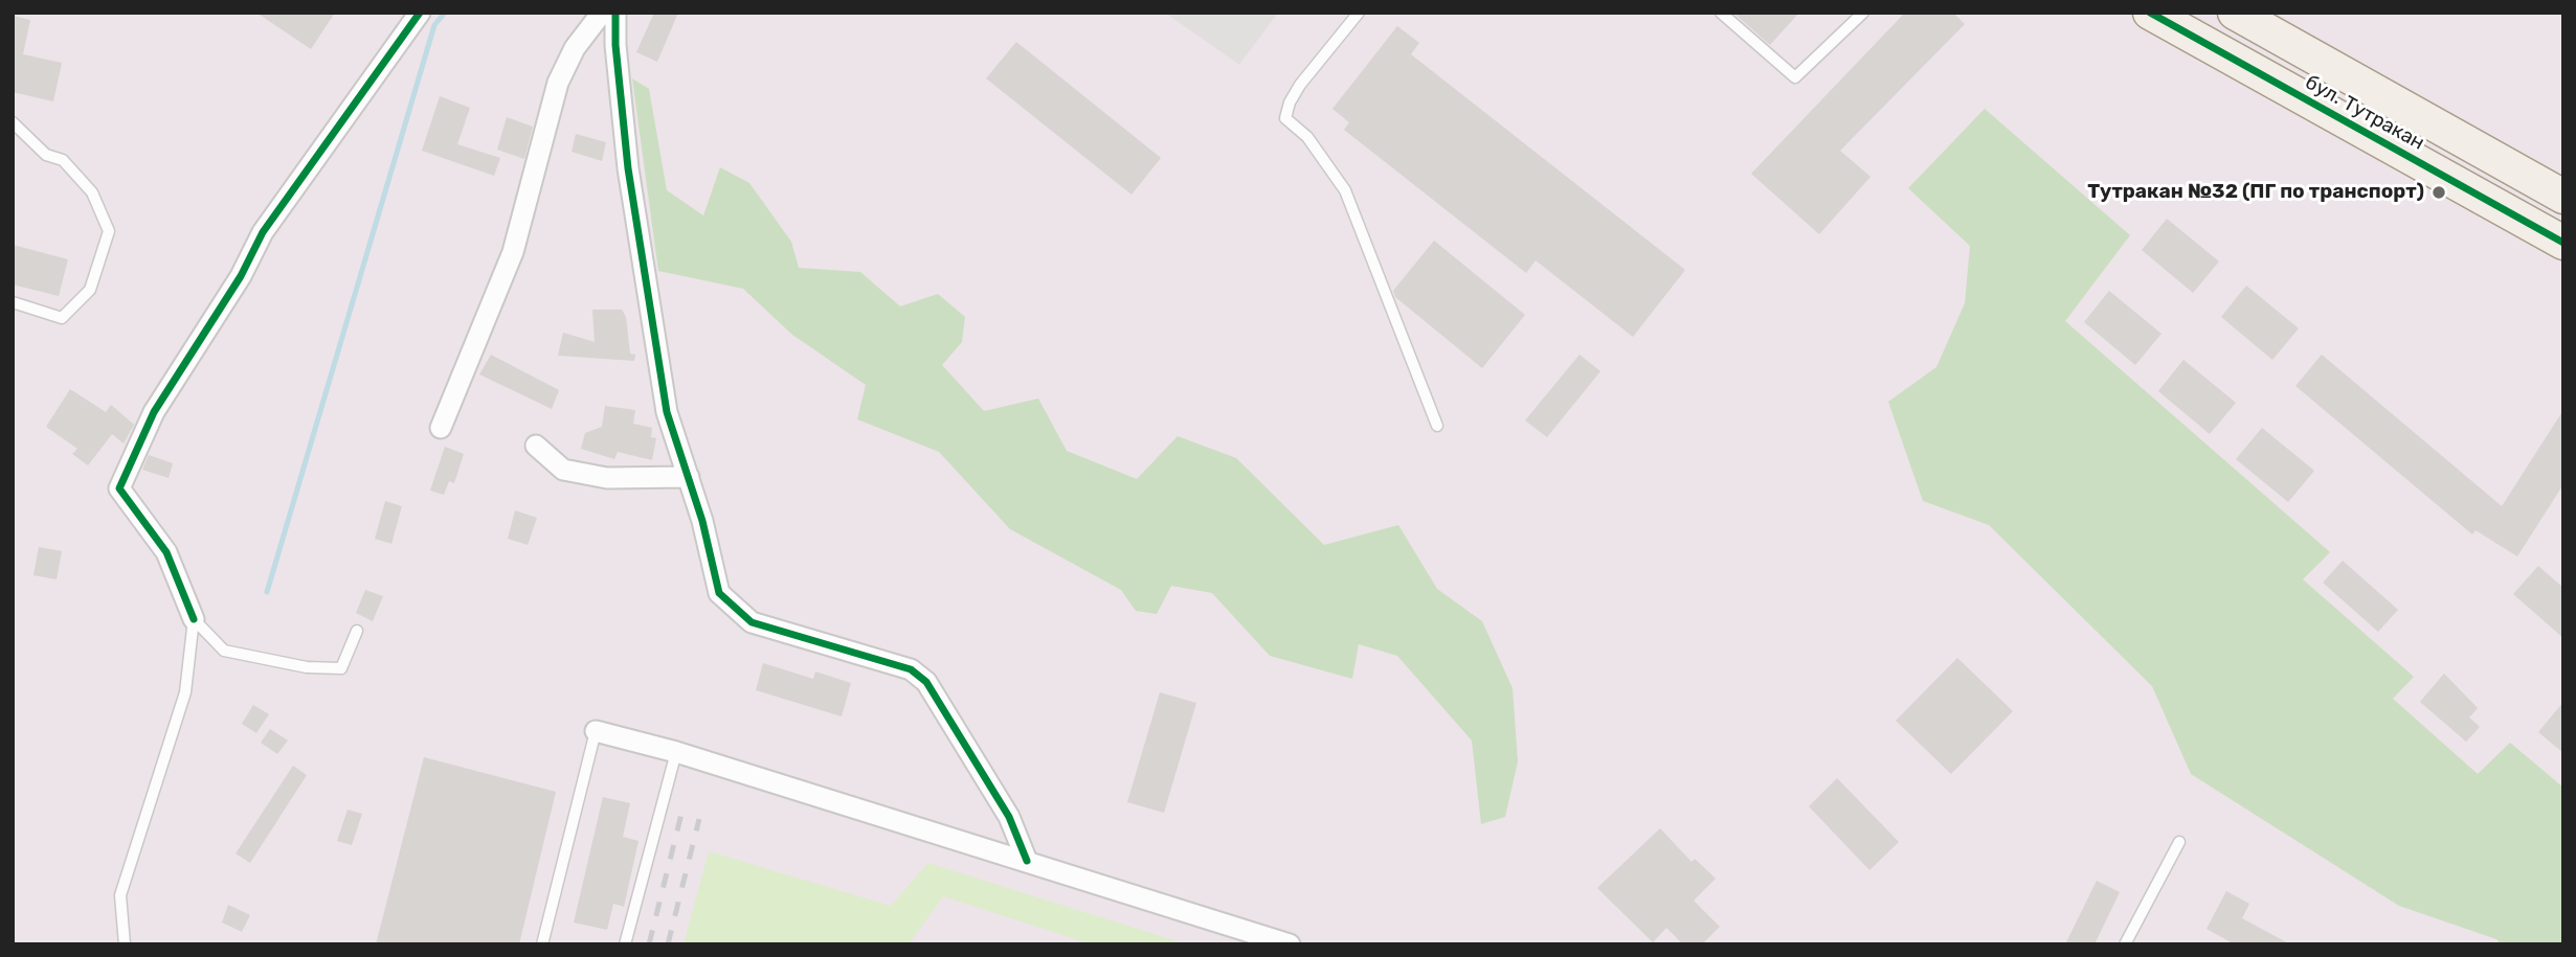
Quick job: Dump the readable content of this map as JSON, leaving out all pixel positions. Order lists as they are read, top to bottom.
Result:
{
  "streets": {
    "main road": ["бул. Тутракан"]
  },
  "places": ["Тутракан №32 (ПГ по транспорт)"]
}
